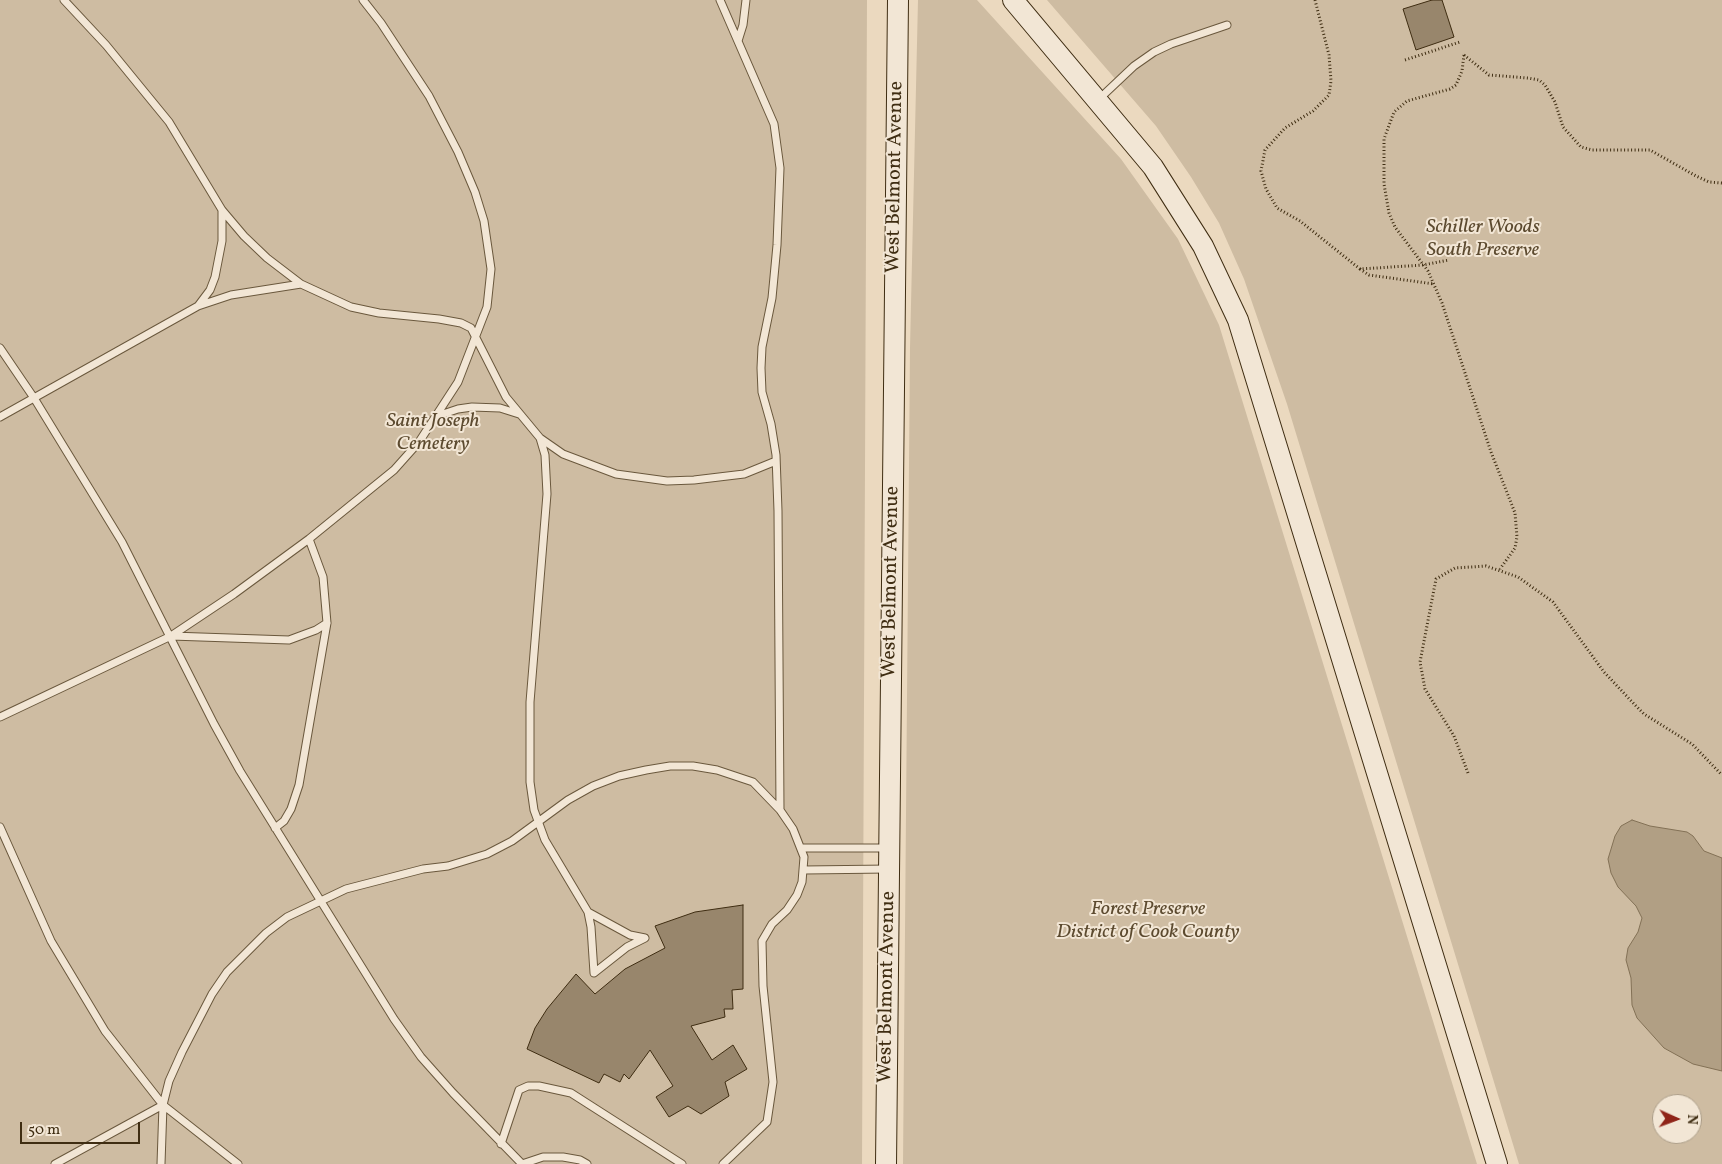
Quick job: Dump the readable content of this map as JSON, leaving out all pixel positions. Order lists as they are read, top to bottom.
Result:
{
  "streets": {
    "main road": ["West Belmont Avenue"]
  },
  "parks": ["Schiller Woods South Preserve", "Saint Joseph Cemetery", "Forest Preserve District of Cook County"],
  "scale_bar": "50 m",
  "north": "right"
}
